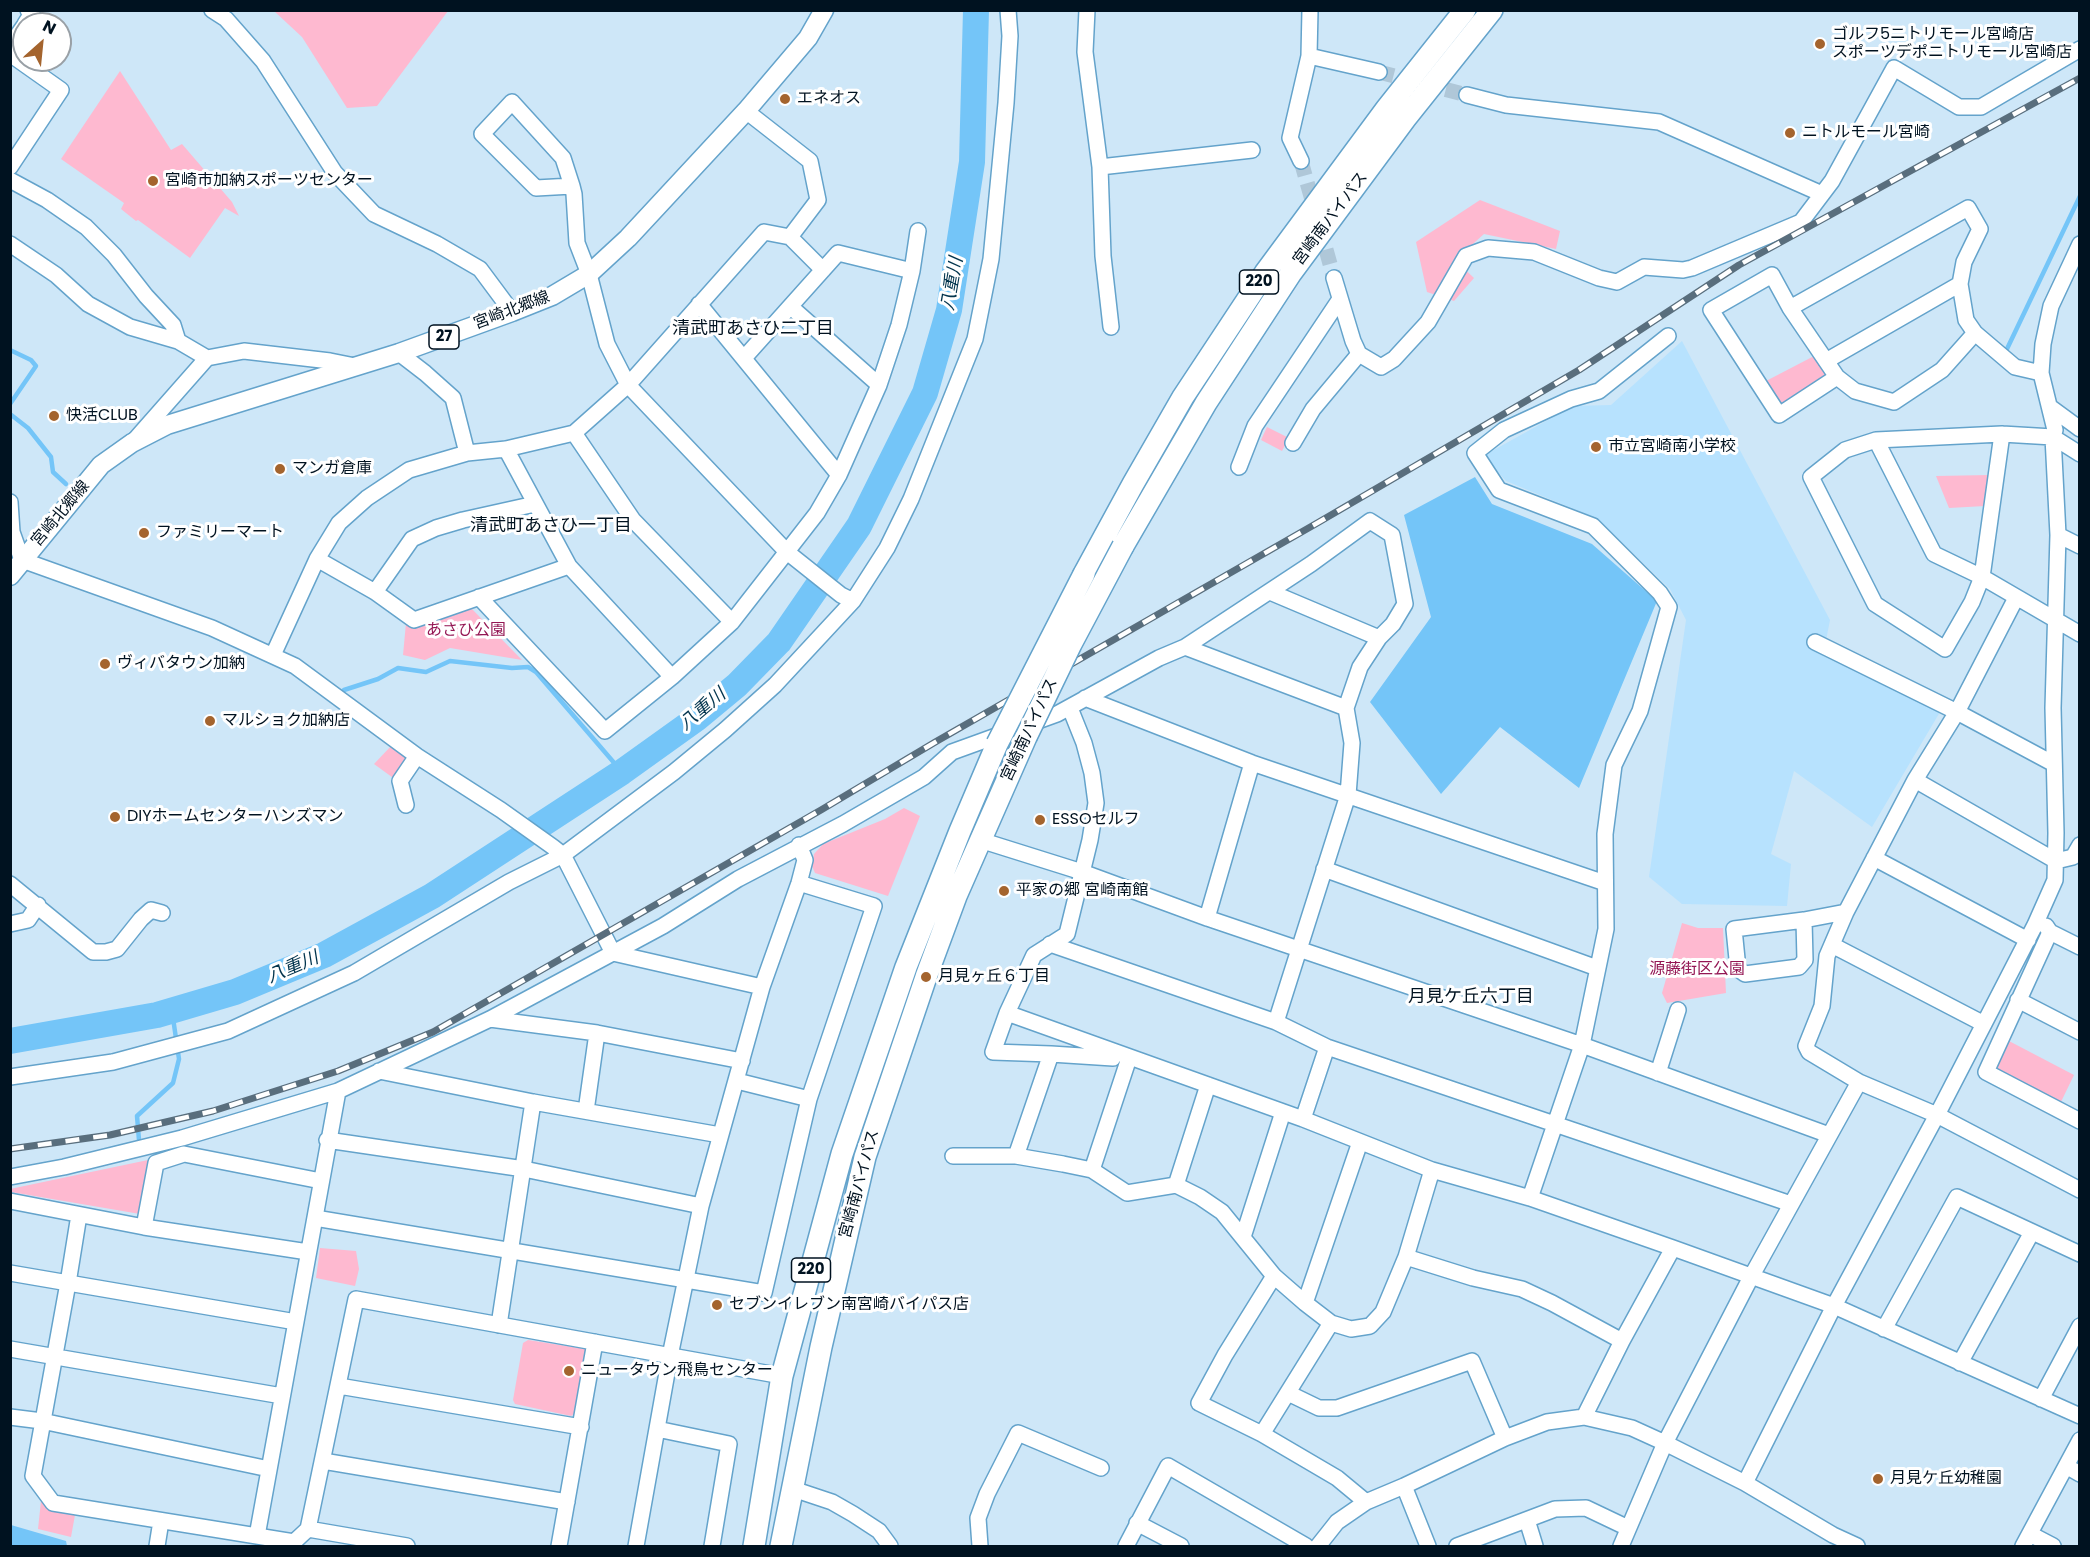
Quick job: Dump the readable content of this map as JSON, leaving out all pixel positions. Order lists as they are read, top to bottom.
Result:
{
  "streets": {
    "highway": ["宮崎南バイパス", "220"],
    "main road": ["宮崎北郷線", "27"]
  },
  "districts": ["清武町あさひ二丁目", "清武町あさひ一丁目", "月見ケ丘六丁目"],
  "water": ["八重川"],
  "parks": ["あさひ公園", "源藤街区公園"],
  "places": [
    "ゴルフ5ニトリモール宮崎店 スポーツデポニトリモール宮崎店",
    "エネオス",
    "ニトルモール宮崎",
    "宮崎市加納スポーツセンター",
    "快活CLUB",
    "市立宮崎南小学校",
    "マンガ倉庫",
    "ファミリーマート",
    "ヴィバタウン加納",
    "マルショク加納店",
    "DIYホームセンターハンズマン",
    "ESSOセルフ",
    "平家の郷 宮崎南館",
    "月見ヶ丘６丁目",
    "セブンイレブン南宮崎バイパス店",
    "ニュータウン飛鳥センター",
    "月見ケ丘幼稚園"
  ],
  "north": "top right"
}
